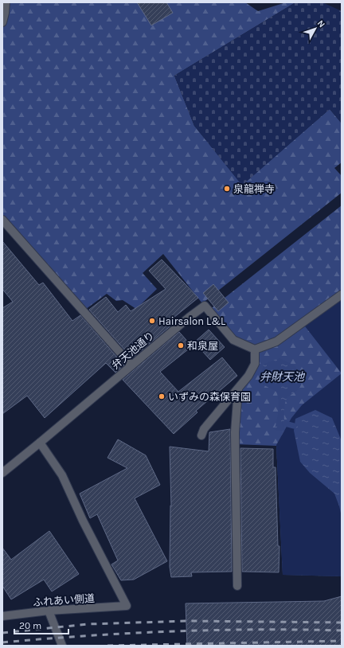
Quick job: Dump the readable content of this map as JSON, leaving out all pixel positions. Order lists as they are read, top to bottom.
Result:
{
  "streets": {
    "street": ["弁天池通り", "ふれあい側道"]
  },
  "crossings": [
    ["弁天池通り", "ふれあい側道"]
  ],
  "water": ["弁財天池"],
  "places": [
    "泉龍禅寺",
    "Hairsalon L&L",
    "和泉屋",
    "いずみの森保育園"
  ],
  "scale_bar": "20 m",
  "north": "top right"
}
